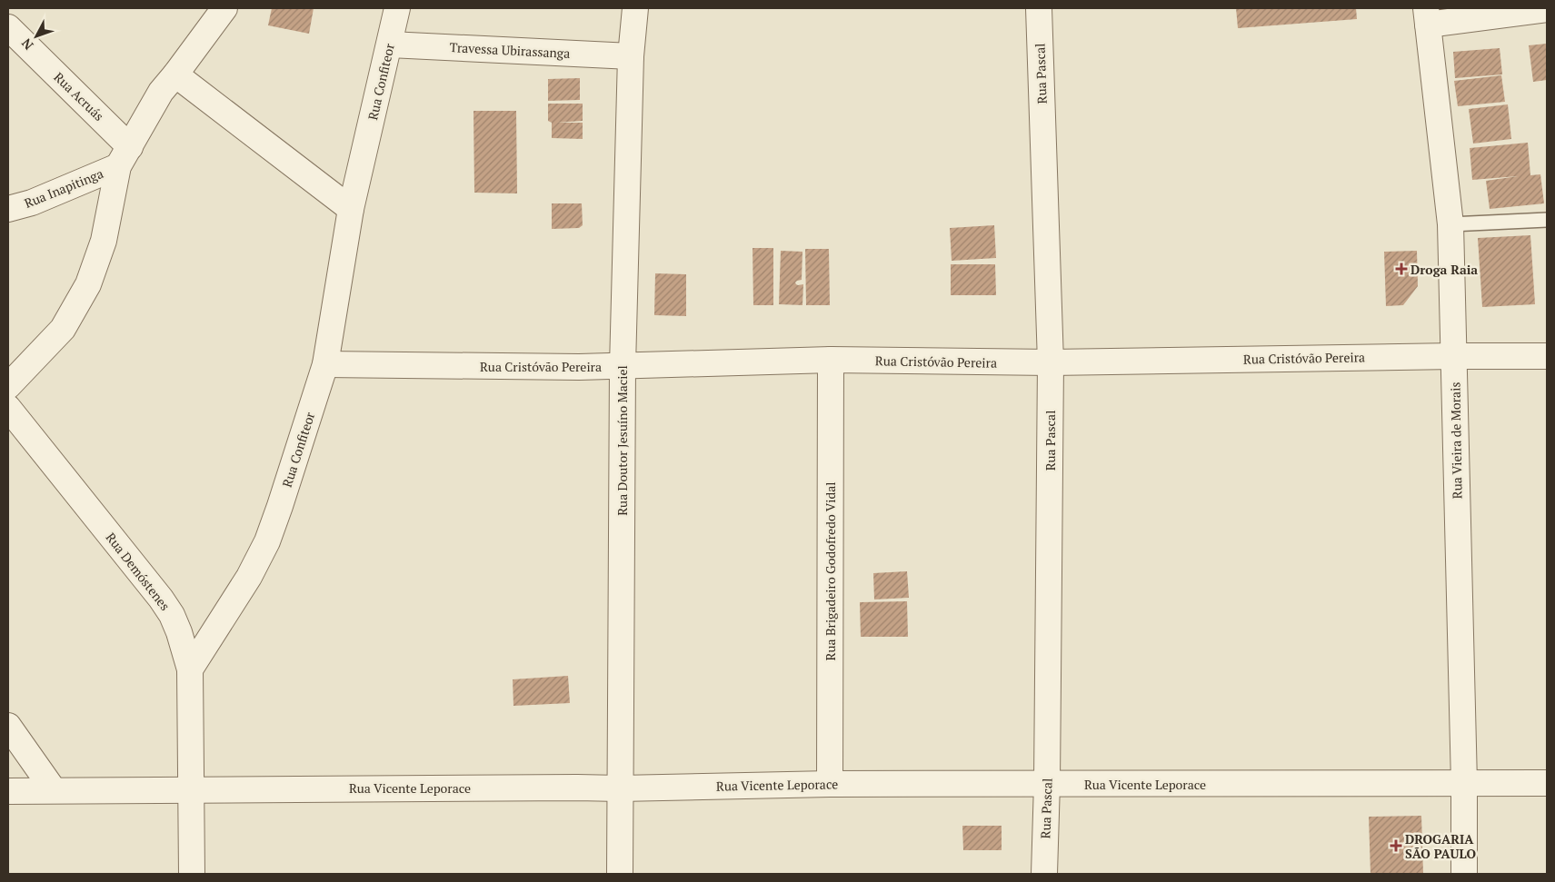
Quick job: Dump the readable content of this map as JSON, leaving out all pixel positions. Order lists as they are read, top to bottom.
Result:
{
  "streets": {
    "street": [
      "Travessa Ubirassanga",
      "Rua Pascal",
      "Rua Confiteor",
      "Rua Acruás",
      "Rua Inapitinga",
      "Rua Cristóvão Pereira",
      "Rua Doutor Jesuíno Maciel",
      "Rua Vieira de Morais",
      "Rua Demóstenes",
      "Rua Brigadeiro Godofredo Vidal",
      "Rua Vicente Leporace"
    ]
  },
  "crossings": [
    ["Travessa Ubirassanga", "Rua Confiteor"],
    ["Travessa Ubirassanga", "Rua Doutor Jesuíno Maciel"],
    ["Rua Pascal", "Rua Cristóvão Pereira"],
    ["Rua Pascal", "Rua Vicente Leporace"],
    ["Rua Confiteor", "Rua Cristóvão Pereira"],
    ["Rua Confiteor", "Rua Demóstenes"],
    ["Rua Acruás", "Rua Inapitinga"],
    ["Rua Cristóvão Pereira", "Rua Doutor Jesuíno Maciel"],
    ["Rua Cristóvão Pereira", "Rua Vieira de Morais"],
    ["Rua Cristóvão Pereira", "Rua Brigadeiro Godofredo Vidal"],
    ["Rua Doutor Jesuíno Maciel", "Rua Vicente Leporace"],
    ["Rua Vieira de Morais", "Rua Vicente Leporace"],
    ["Rua Demóstenes", "Rua Vicente Leporace"],
    ["Rua Brigadeiro Godofredo Vidal", "Rua Vicente Leporace"]
  ],
  "places": {
    "health": ["Droga Raia", "DROGARIA SÃO PAULO"]
  },
  "north": "bottom left"
}
